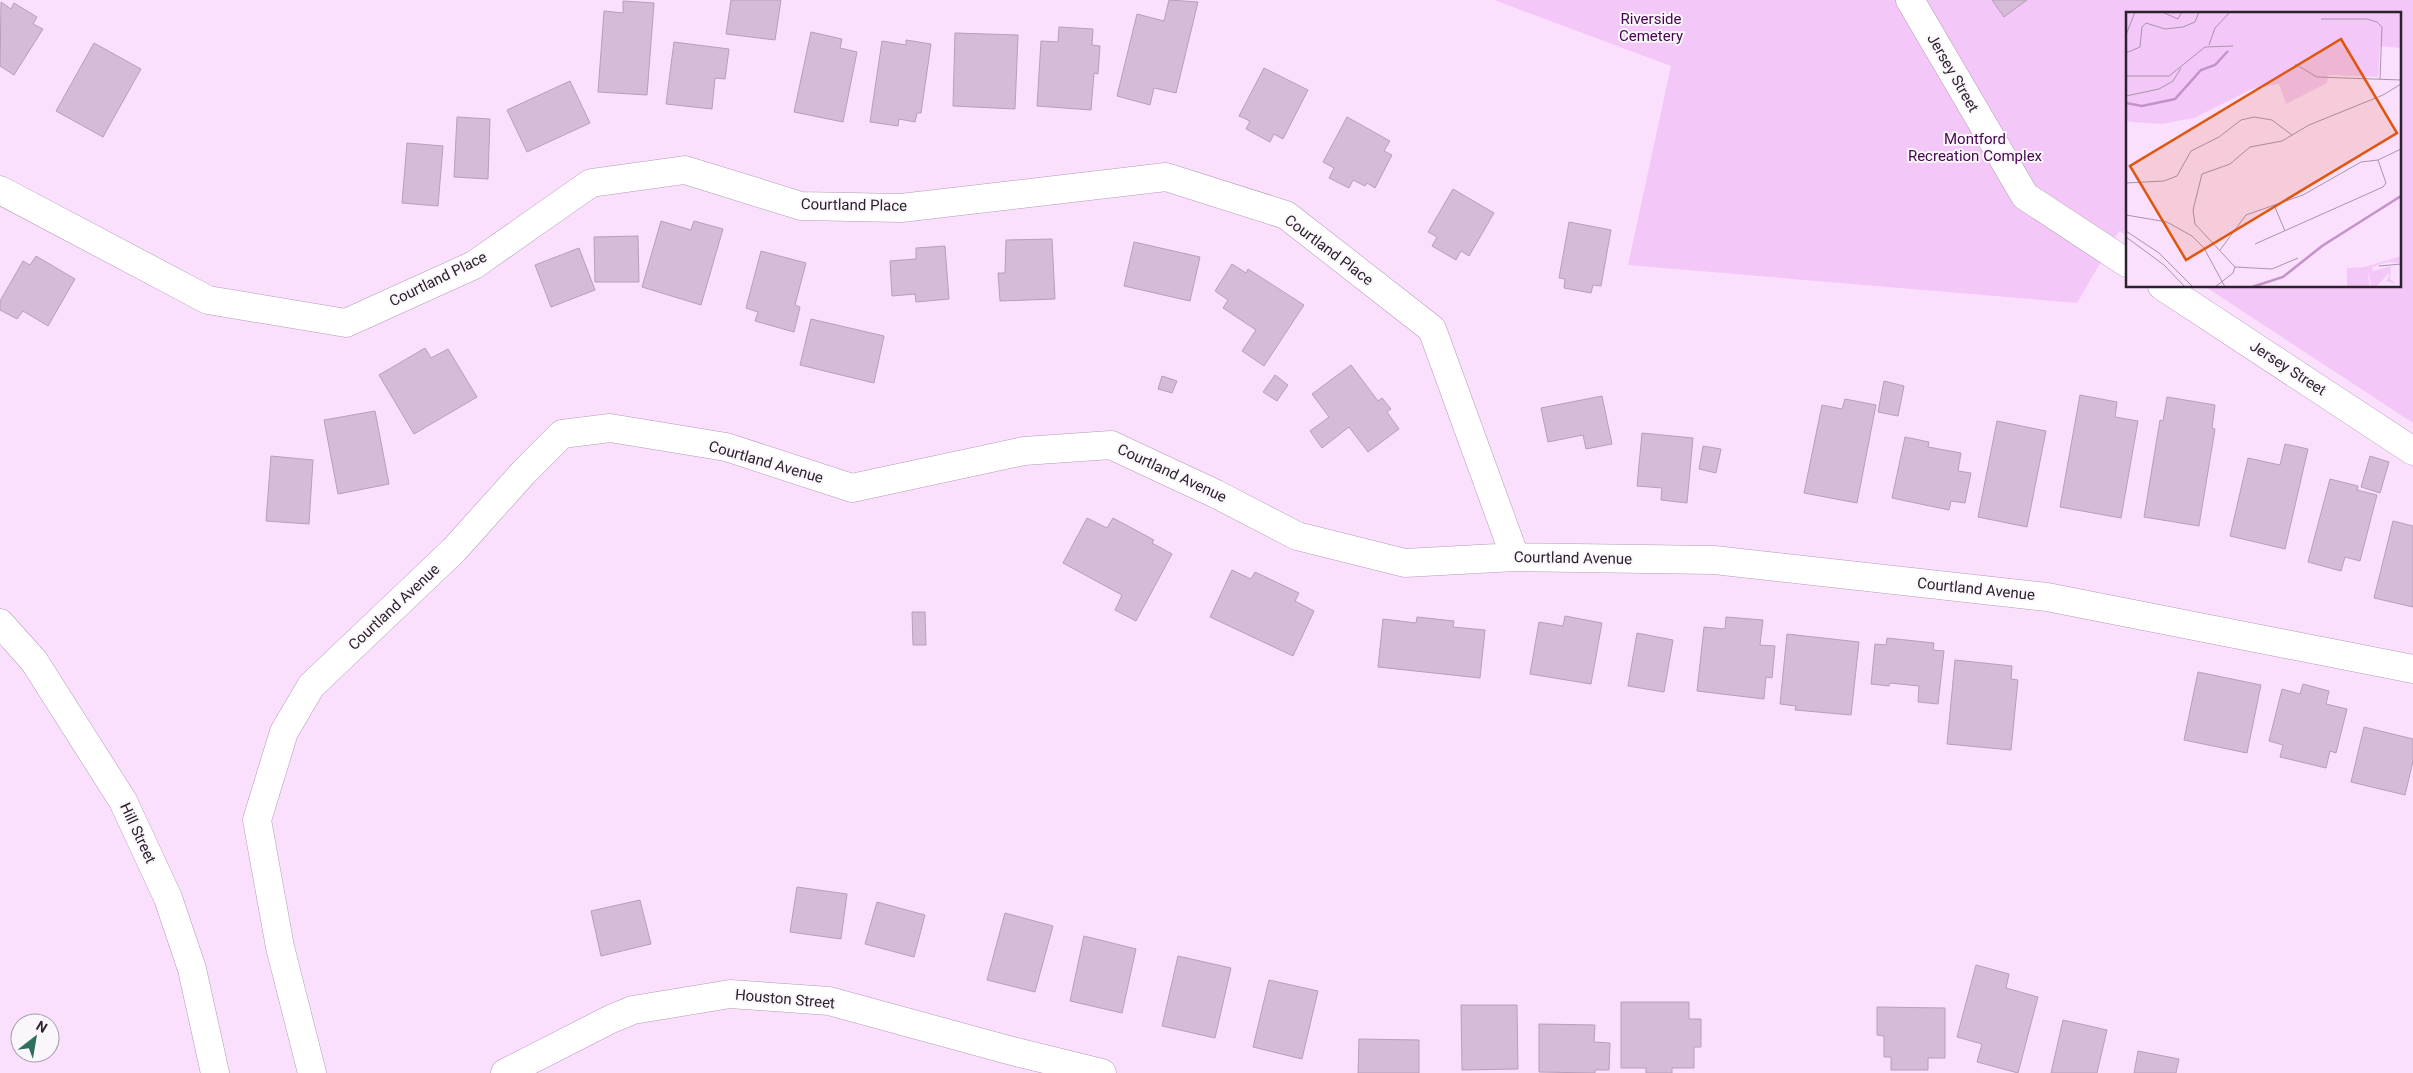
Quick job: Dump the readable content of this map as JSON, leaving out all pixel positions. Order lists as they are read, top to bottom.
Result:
{
  "streets": {
    "street": [
      "Jersey Street",
      "Courtland Place",
      "Courtland Avenue",
      "Hill Street",
      "Houston Street"
    ]
  },
  "crossings": [
    ["Courtland Place", "Courtland Avenue"]
  ],
  "parks": ["Riverside Cemetery", "Montford Recreation Complex"],
  "north": "top right"
}
